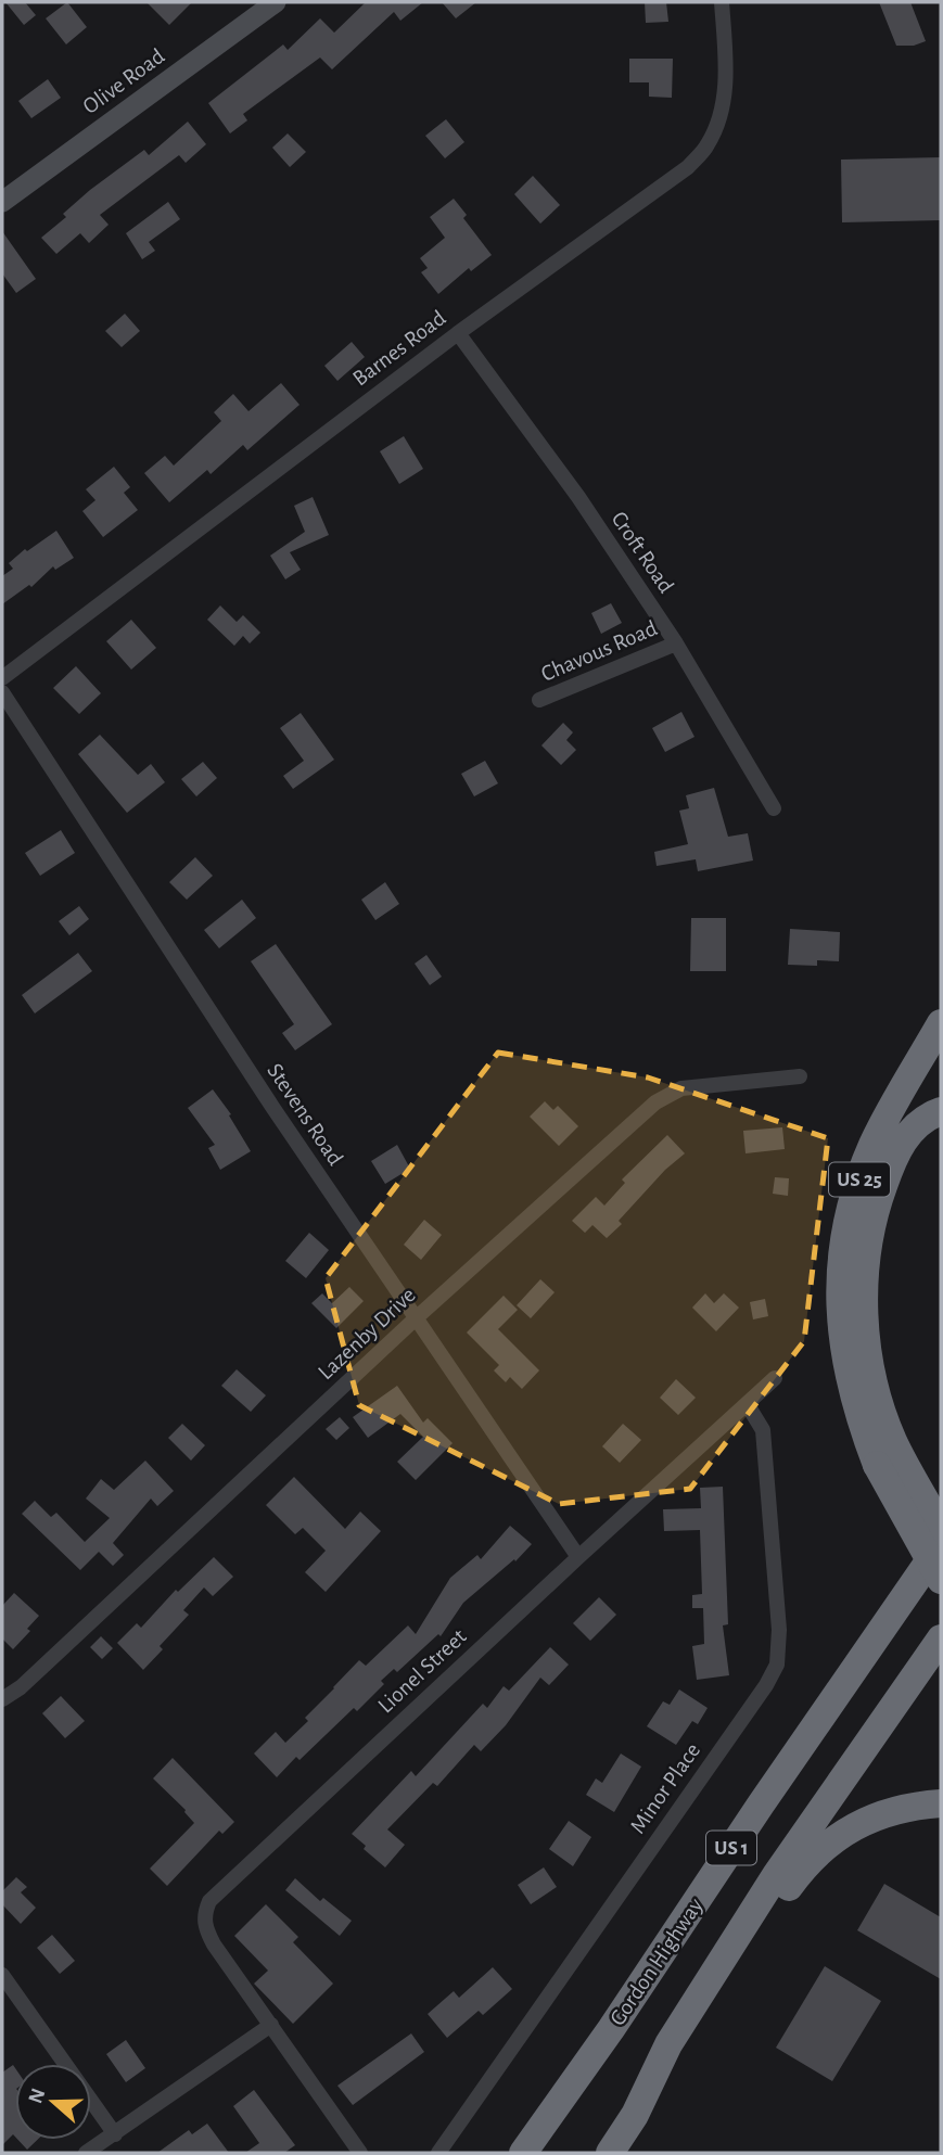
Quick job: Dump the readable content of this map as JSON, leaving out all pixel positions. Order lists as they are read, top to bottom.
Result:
{
  "streets": {
    "highway": ["US 25", "US 1", "Gordon Highway"],
    "street": [
      "Olive Road",
      "Barnes Road",
      "Croft Road",
      "Chavous Road",
      "Stevens Road",
      "Lazenby Drive",
      "Lionel Street",
      "Minor Place"
    ]
  },
  "crossings": [
    ["Barnes Road", "Croft Road"],
    ["Croft Road", "Chavous Road"],
    ["Stevens Road", "Lazenby Drive"],
    ["Stevens Road", "Lionel Street"],
    ["Lionel Street", "Minor Place"]
  ],
  "north": "left"
}
